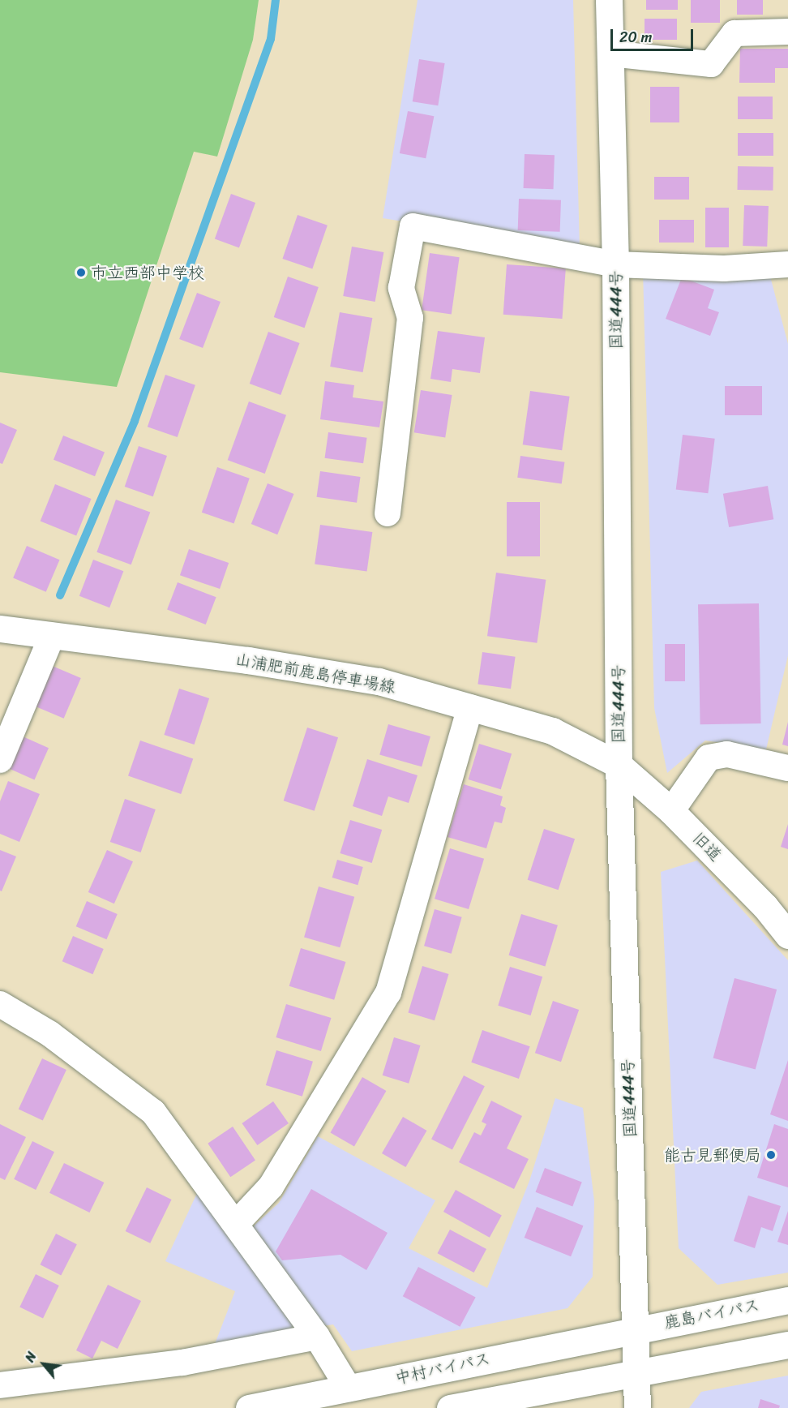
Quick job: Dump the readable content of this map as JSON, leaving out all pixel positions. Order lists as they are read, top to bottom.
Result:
{
  "streets": {
    "main road": [
      "国道444号",
      "山浦肥前鹿島停車場線",
      "旧道",
      "鹿島バイパス",
      "中村バイパス"
    ]
  },
  "crossings": [
    ["国道444号", "山浦肥前鹿島停車場線"],
    ["国道444号", "旧道"],
    ["国道444号", "鹿島バイパス"],
    ["国道444号", "中村バイパス"],
    ["山浦肥前鹿島停車場線", "旧道"],
    ["鹿島バイパス", "中村バイパス"]
  ],
  "places": ["市立西部中学校", "能古見郵便局"],
  "scale_bar": "20 m",
  "north": "top left"
}
